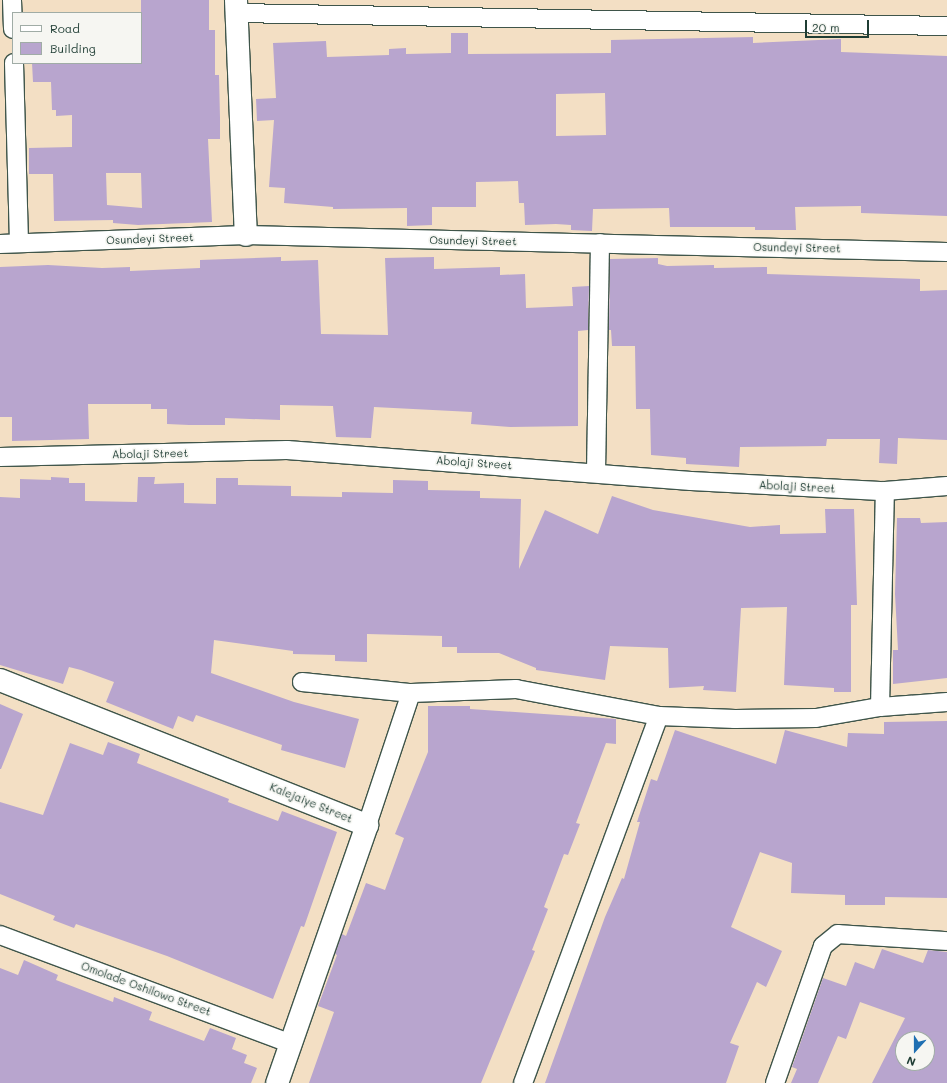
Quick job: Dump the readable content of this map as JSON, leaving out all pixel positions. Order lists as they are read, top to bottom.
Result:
{
  "streets": {
    "street": [
      "Osundeyi Street",
      "Abolaji Street",
      "Kalejaiye Street",
      "Omolade Oshilowo Street"
    ]
  },
  "crossings": [
    ["Kalejaiye Street", "Omolade Oshilowo Street"]
  ],
  "legend": ["Road", "Building"],
  "scale_bar": "20 m",
  "north": "bottom"
}
